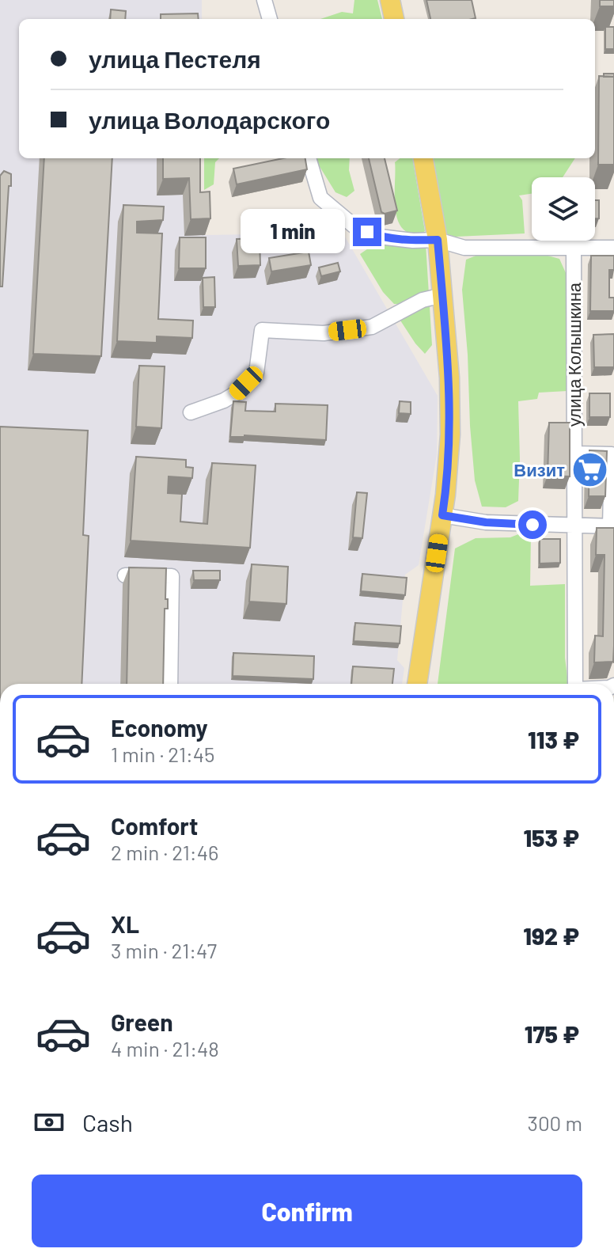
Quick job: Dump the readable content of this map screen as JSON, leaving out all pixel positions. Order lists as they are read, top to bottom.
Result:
{
  "streets": {
    "street": ["улица Колышкина"]
  },
  "places": {
    "supermarket": ["Визит"]
  },
  "page": {
    "banner": ["улица Пестеля", "улица Володарского"],
    "bubble": "1 min",
    "list": [
      {
        "name": "Economy",
        "note": "1 min · 21:45",
        "value": "113 ₽"
      },
      {
        "name": "Comfort",
        "note": "2 min · 21:46",
        "value": "153 ₽"
      },
      {
        "name": "XL",
        "note": "3 min · 21:47",
        "value": "192 ₽"
      },
      {
        "name": "Green",
        "note": "4 min · 21:48",
        "value": "175 ₽"
      }
    ],
    "pay": ["Cash", "300 m"],
    "buttons": "Confirm"
  }
}
